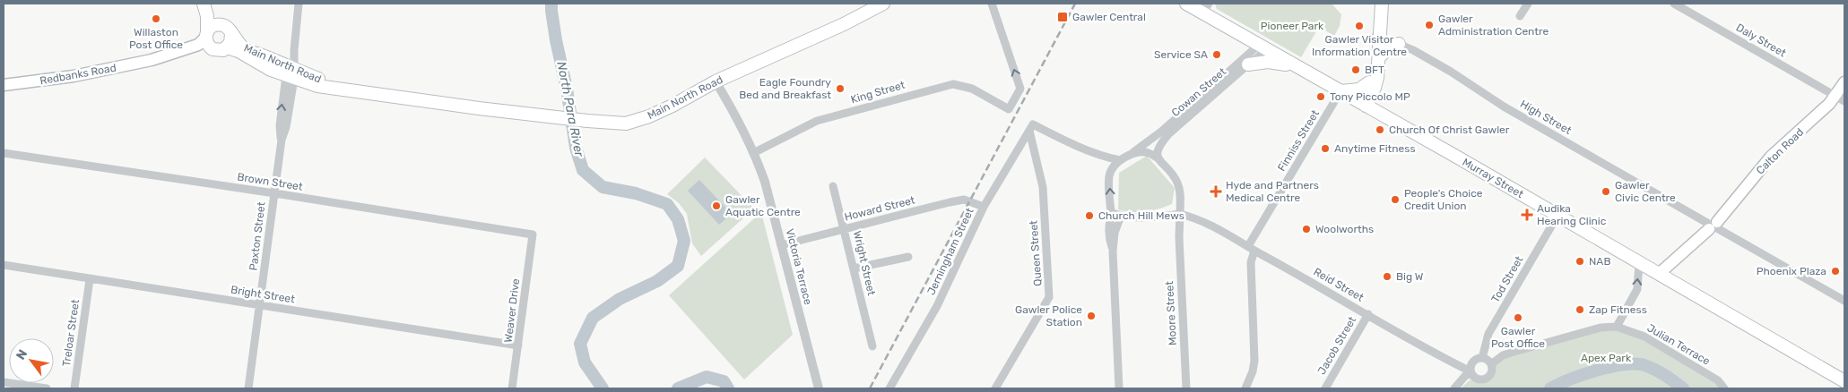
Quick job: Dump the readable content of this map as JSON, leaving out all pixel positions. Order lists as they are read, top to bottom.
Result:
{
  "streets": {
    "main road": [
      "Main North Road",
      "Redbanks Road",
      "Calton Road",
      "Murray Street"
    ],
    "street": [
      "Daly Street",
      "King Street",
      "Cowan Street",
      "High Street",
      "Finniss Street",
      "Brown Street",
      "Howard Street",
      "Paxton Street",
      "Jerningham Street",
      "Queen Street",
      "Wright Street",
      "Victoria Terrace",
      "Tod Street",
      "Reid Street",
      "Bright Street",
      "Weaver Drive",
      "Moore Street",
      "Treloar Street",
      "Julian Terrace",
      "Jacob Street"
    ]
  },
  "crossings": [
    ["Daly Street", "Calton Road"],
    ["Main North Road", "Redbanks Road"],
    ["Main North Road", "Paxton Street"],
    ["Main North Road", "Victoria Terrace"],
    ["King Street", "Victoria Terrace"],
    ["Cowan Street", "Murray Street"],
    ["Cowan Street", "Reid Street"],
    ["Cowan Street", "Moore Street"],
    ["High Street", "Calton Road"],
    ["Finniss Street", "Murray Street"],
    ["Finniss Street", "Reid Street"],
    ["Calton Road", "Murray Street"],
    ["Murray Street", "Tod Street"],
    ["Brown Street", "Paxton Street"],
    ["Brown Street", "Weaver Drive"],
    ["Howard Street", "Jerningham Street"],
    ["Howard Street", "Wright Street"],
    ["Howard Street", "Victoria Terrace"],
    ["Paxton Street", "Bright Street"],
    ["Jerningham Street", "Queen Street"],
    ["Tod Street", "Reid Street"],
    ["Reid Street", "Moore Street"],
    ["Reid Street", "Jacob Street"],
    ["Bright Street", "Weaver Drive"],
    ["Bright Street", "Treloar Street"]
  ],
  "water": ["North Para River"],
  "parks": ["Pioneer Park", "Apex Park"],
  "places": {
    "transit": ["Gawler Central"],
    "other": [
      "Willaston Post Office",
      "Gawler Administration Centre",
      "Gawler Visitor Information Centre",
      "Service SA",
      "BFT",
      "Eagle Foundry Bed and Breakfast",
      "Tony Piccolo MP",
      "Church Of Christ Gawler",
      "Anytime Fitness",
      "Gawler Civic Centre",
      "People's Choice Credit Union",
      "Gawler Aquatic Centre",
      "Church Hill Mews",
      "Woolworths",
      "NAB",
      "Phoenix Plaza",
      "Big W",
      "Zap Fitness",
      "Gawler Police Station",
      "Gawler Post Office"
    ],
    "health": ["Hyde and Partners Medical Centre", "Audika Hearing Clinic"]
  },
  "north": "top left"
}
